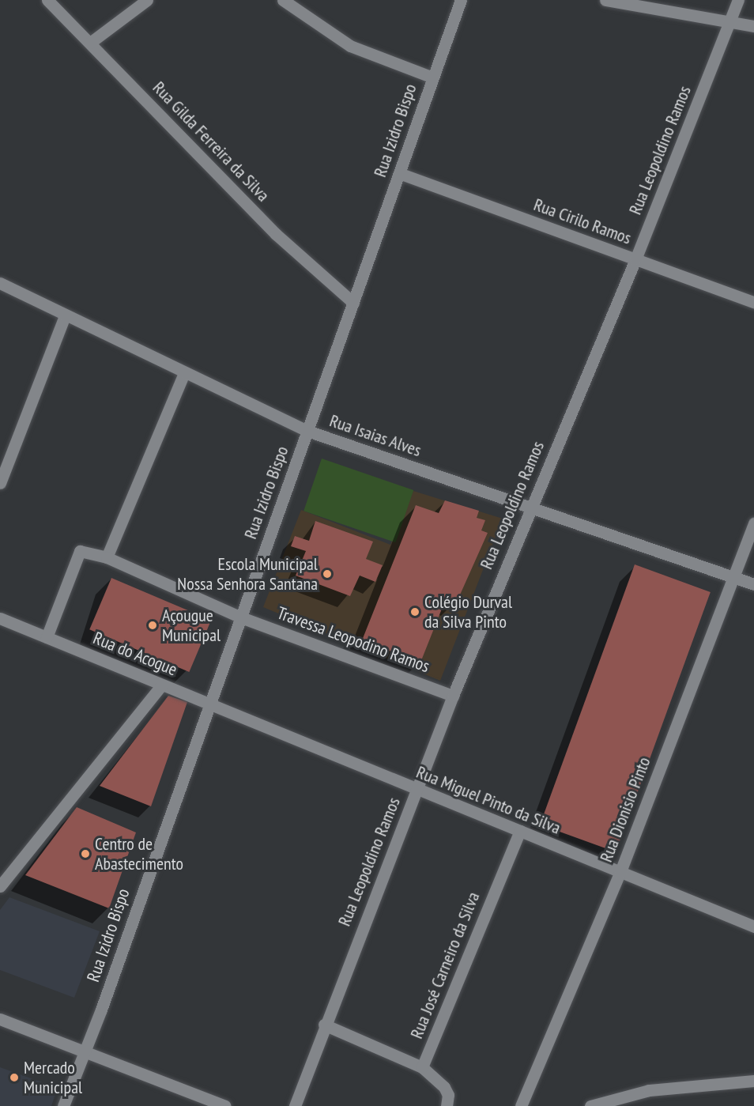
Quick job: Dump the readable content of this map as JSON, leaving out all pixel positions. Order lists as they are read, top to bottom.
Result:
{
  "streets": {
    "street": [
      "Rua Izidro Bispo",
      "Rua Gilda Ferreira da Silva",
      "Rua Leopoldino Ramos",
      "Rua Cirilo Ramos",
      "Rua Isaias Alves",
      "Travessa Leopodino Ramos",
      "Rua do Acogue",
      "Rua Miguel Pinto da Silva",
      "Rua Dionisio Pinto",
      "Rua José Carneiro da Silva"
    ]
  },
  "crossings": [
    ["Rua Izidro Bispo", "Rua Gilda Ferreira da Silva"],
    ["Rua Izidro Bispo", "Rua Cirilo Ramos"],
    ["Rua Izidro Bispo", "Rua Isaias Alves"],
    ["Rua Izidro Bispo", "Travessa Leopodino Ramos"],
    ["Rua Izidro Bispo", "Rua do Acogue"],
    ["Rua Izidro Bispo", "Rua Miguel Pinto da Silva"],
    ["Rua Leopoldino Ramos", "Rua Cirilo Ramos"],
    ["Rua Leopoldino Ramos", "Rua Isaias Alves"],
    ["Rua Leopoldino Ramos", "Travessa Leopodino Ramos"],
    ["Rua Leopoldino Ramos", "Rua Miguel Pinto da Silva"],
    ["Rua Isaias Alves", "Rua Dionisio Pinto"],
    ["Rua do Acogue", "Rua Miguel Pinto da Silva"],
    ["Rua Miguel Pinto da Silva", "Rua Dionisio Pinto"],
    ["Rua Miguel Pinto da Silva", "Rua José Carneiro da Silva"]
  ],
  "places": [
    "Escola Municipal Nossa Senhora Santana",
    "Colégio Durval da Silva Pinto",
    "Açougue Municipal",
    "Centro de Abastecimento",
    "Mercado Municipal"
  ]
}
